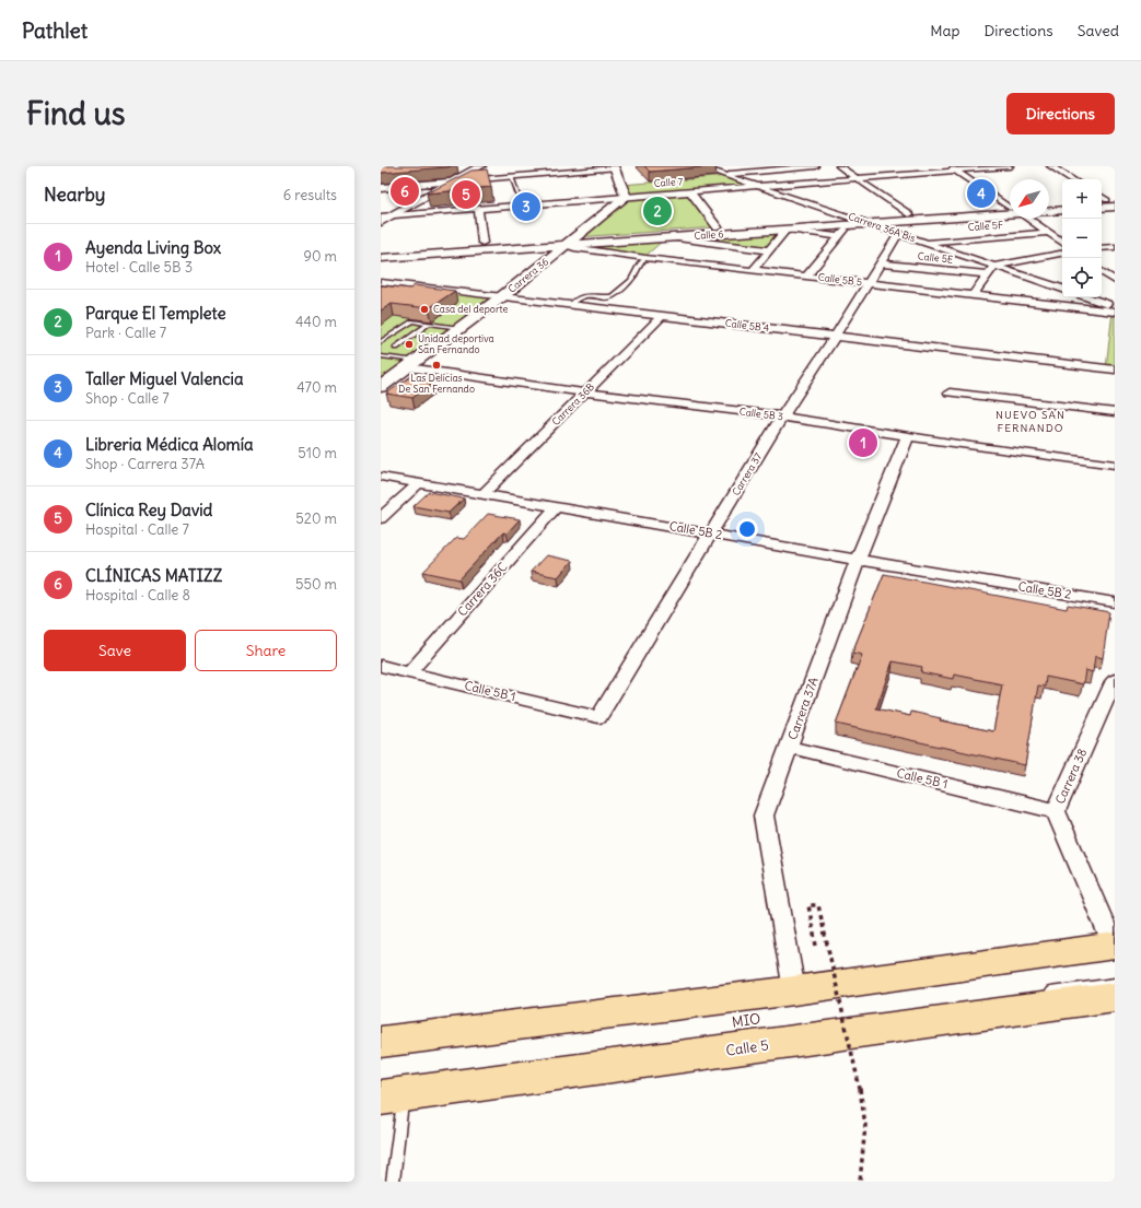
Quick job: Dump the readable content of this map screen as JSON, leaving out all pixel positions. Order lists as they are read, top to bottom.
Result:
{
  "streets": {
    "main road": ["Calle 6", "Carrera 36", "Calle 5"],
    "street": [
      "Calle 7",
      "Calle 5F",
      "Carrera 36A Bis",
      "Calle 5E",
      "Calle 5B 5",
      "Calle 5B 4",
      "Carrera 36B",
      "Calle 5B 3",
      "Carrera 37",
      "Calle 5B 2",
      "Carrera 36C",
      "Calle 5B 1",
      "Carrera 37A",
      "Carrera 38"
    ]
  },
  "crossings": [
    ["Calle 7", "Carrera 36A Bis"],
    ["Calle 7", "Carrera 36"],
    ["Calle 5F", "Carrera 36A Bis"],
    ["Carrera 36A Bis", "Calle 6"],
    ["Carrera 36A Bis", "Carrera 37"],
    ["Calle 6", "Carrera 36"],
    ["Calle 6", "Calle 5B 5"],
    ["Calle 5E", "Carrera 37"],
    ["Carrera 36", "Calle 5B 5"],
    ["Carrera 36", "Calle 5B 4"],
    ["Carrera 36", "Calle 5B 3"],
    ["Calle 5B 5", "Carrera 37"],
    ["Calle 5B 4", "Carrera 36B"],
    ["Calle 5B 4", "Carrera 37"],
    ["Carrera 36B", "Calle 5B 3"],
    ["Carrera 36B", "Calle 5B 2"],
    ["Calle 5B 3", "Carrera 37"],
    ["Calle 5B 3", "Carrera 37A"],
    ["Carrera 37", "Calle 5B 2"],
    ["Carrera 37", "Calle 5B 1"],
    ["Calle 5B 2", "Carrera 36C"],
    ["Calle 5B 2", "Carrera 37A"],
    ["Carrera 36C", "Calle 5B 1"],
    ["Calle 5B 1", "Carrera 37A"],
    ["Calle 5B 1", "Carrera 38"]
  ],
  "districts": ["NUEVO SAN FERNANDO"],
  "places": ["Casa del deporte", "Unidad deportiva San Fernando", "Las Delicias De San Fernando"],
  "north": "bottom left",
  "page": {
    "header": "Pathlet",
    "nav": ["Map", "Directions", "Saved"],
    "buttons": [
      "Directions",
      ["Save", "Share"]
    ],
    "title": "Find us",
    "heading": ["Nearby", "6 results"],
    "pins": [
      "6",
      "4",
      "5",
      "3",
      "2",
      "1"
    ],
    "map_buttons": ["+", "−"],
    "list": [
      {
        "mark": "1",
        "name": "Ayenda Living Box",
        "note": "Hotel · Calle 5B 3",
        "value": "90 m"
      },
      {
        "mark": "2",
        "name": "Parque El Templete",
        "note": "Park · Calle 7",
        "value": "440 m"
      },
      {
        "mark": "3",
        "name": "Taller Miguel Valencia",
        "note": "Shop · Calle 7",
        "value": "470 m"
      },
      {
        "mark": "4",
        "name": "Libreria Médica Alomía",
        "note": "Shop · Carrera 37A",
        "value": "510 m"
      },
      {
        "mark": "5",
        "name": "Clínica Rey David",
        "note": "Hospital · Calle 7",
        "value": "520 m"
      },
      {
        "mark": "6",
        "name": "CLÍNICAS MATIZZ",
        "note": "Hospital · Calle 8",
        "value": "550 m"
      }
    ]
  }
}
